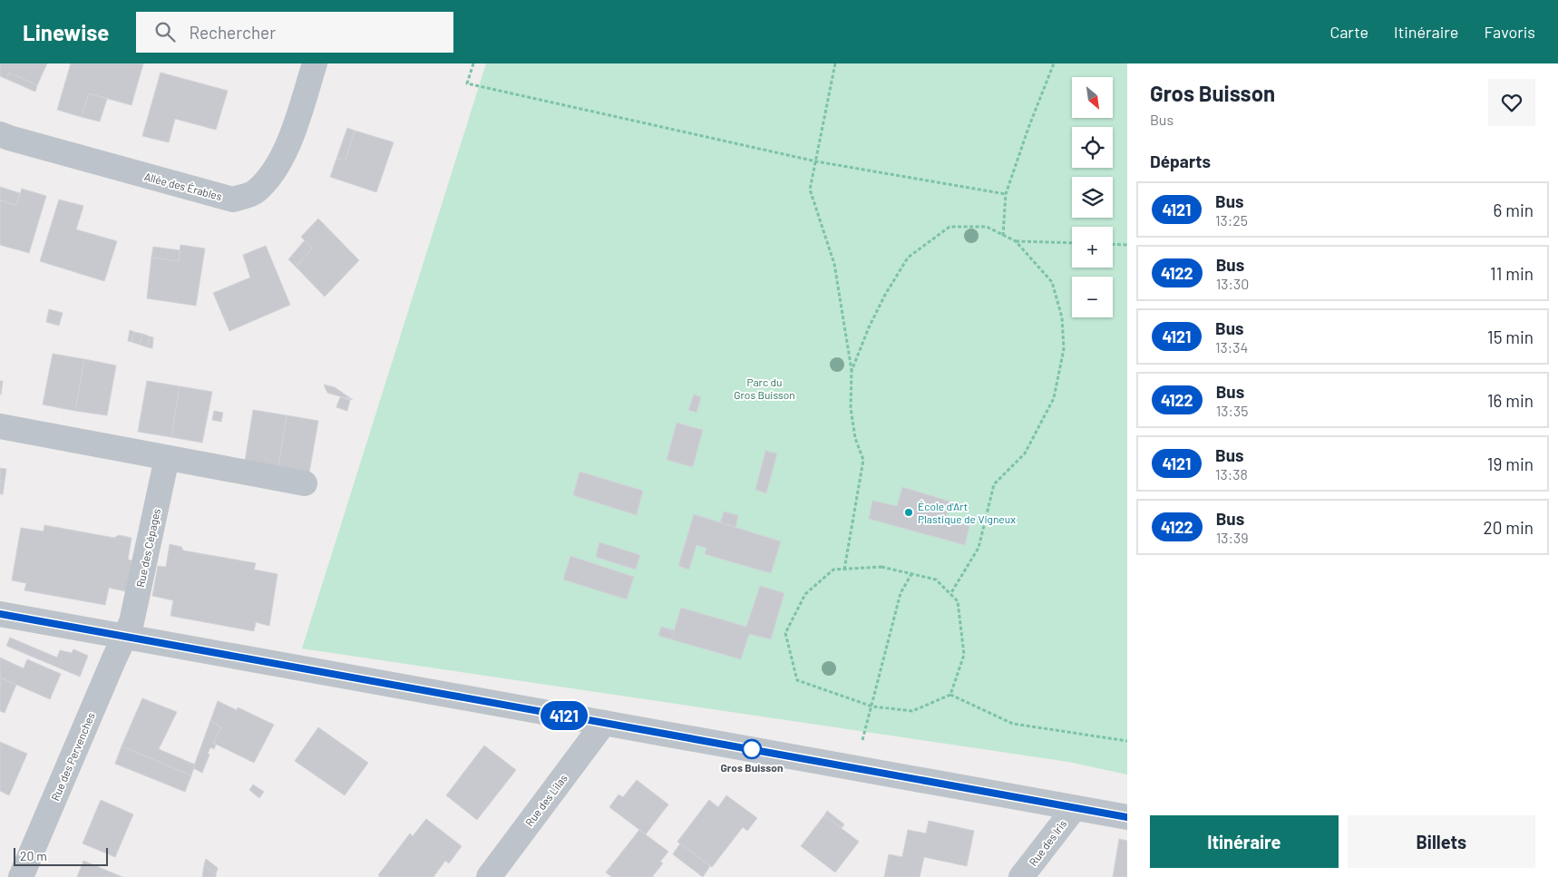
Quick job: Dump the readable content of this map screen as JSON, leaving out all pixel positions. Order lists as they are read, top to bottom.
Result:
{
  "streets": {
    "street": [
      "Allée des Érables",
      "Rue des Cépages",
      "Rue des Pervenches",
      "Rue des Lilas",
      "Rue des Iris"
    ]
  },
  "crossings": [
    ["Rue des Cépages", "Rue des Pervenches"]
  ],
  "parks": ["Parc du Gros Buisson"],
  "places": ["École d'Art Plastique de Vigneux", "Gros Buisson"],
  "lines": ["bus line 4121"],
  "scale_bar": "20 m",
  "north": "bottom right",
  "page": {
    "header": "Linewise",
    "search": "Rechercher",
    "nav": ["Carte", "Itinéraire", "Favoris"],
    "on_map": "4121",
    "heading": [
      ["Gros Buisson", "Bus"],
      "Départs"
    ],
    "map_buttons": ["+", "−"],
    "list": [
      {
        "mark": "4121",
        "name": "Bus",
        "note": "13:25",
        "value": "6 min"
      },
      {
        "mark": "4122",
        "name": "Bus",
        "note": "13:30",
        "value": "11 min"
      },
      {
        "mark": "4121",
        "name": "Bus",
        "note": "13:34",
        "value": "15 min"
      },
      {
        "mark": "4122",
        "name": "Bus",
        "note": "13:35",
        "value": "16 min"
      },
      {
        "mark": "4121",
        "name": "Bus",
        "note": "13:38",
        "value": "19 min"
      },
      {
        "mark": "4122",
        "name": "Bus",
        "note": "13:39",
        "value": "20 min"
      }
    ],
    "buttons": ["Itinéraire", "Billets"],
    "scale": "20 m"
  }
}
